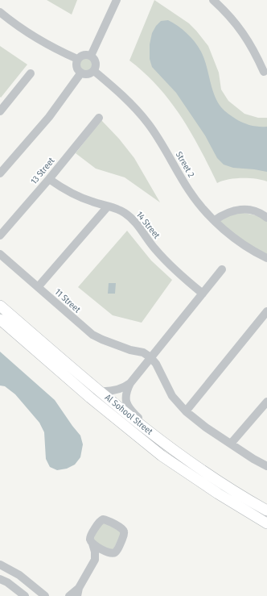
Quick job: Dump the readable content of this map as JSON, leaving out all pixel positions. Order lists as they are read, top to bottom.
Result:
{
  "streets": {
    "main road": ["Al Sohool Street"],
    "street": [
      "Street 2",
      "13 Street",
      "14 Street",
      "11 Street"
    ]
  },
  "crossings": [
    ["13 Street", "14 Street"]
  ]
}
